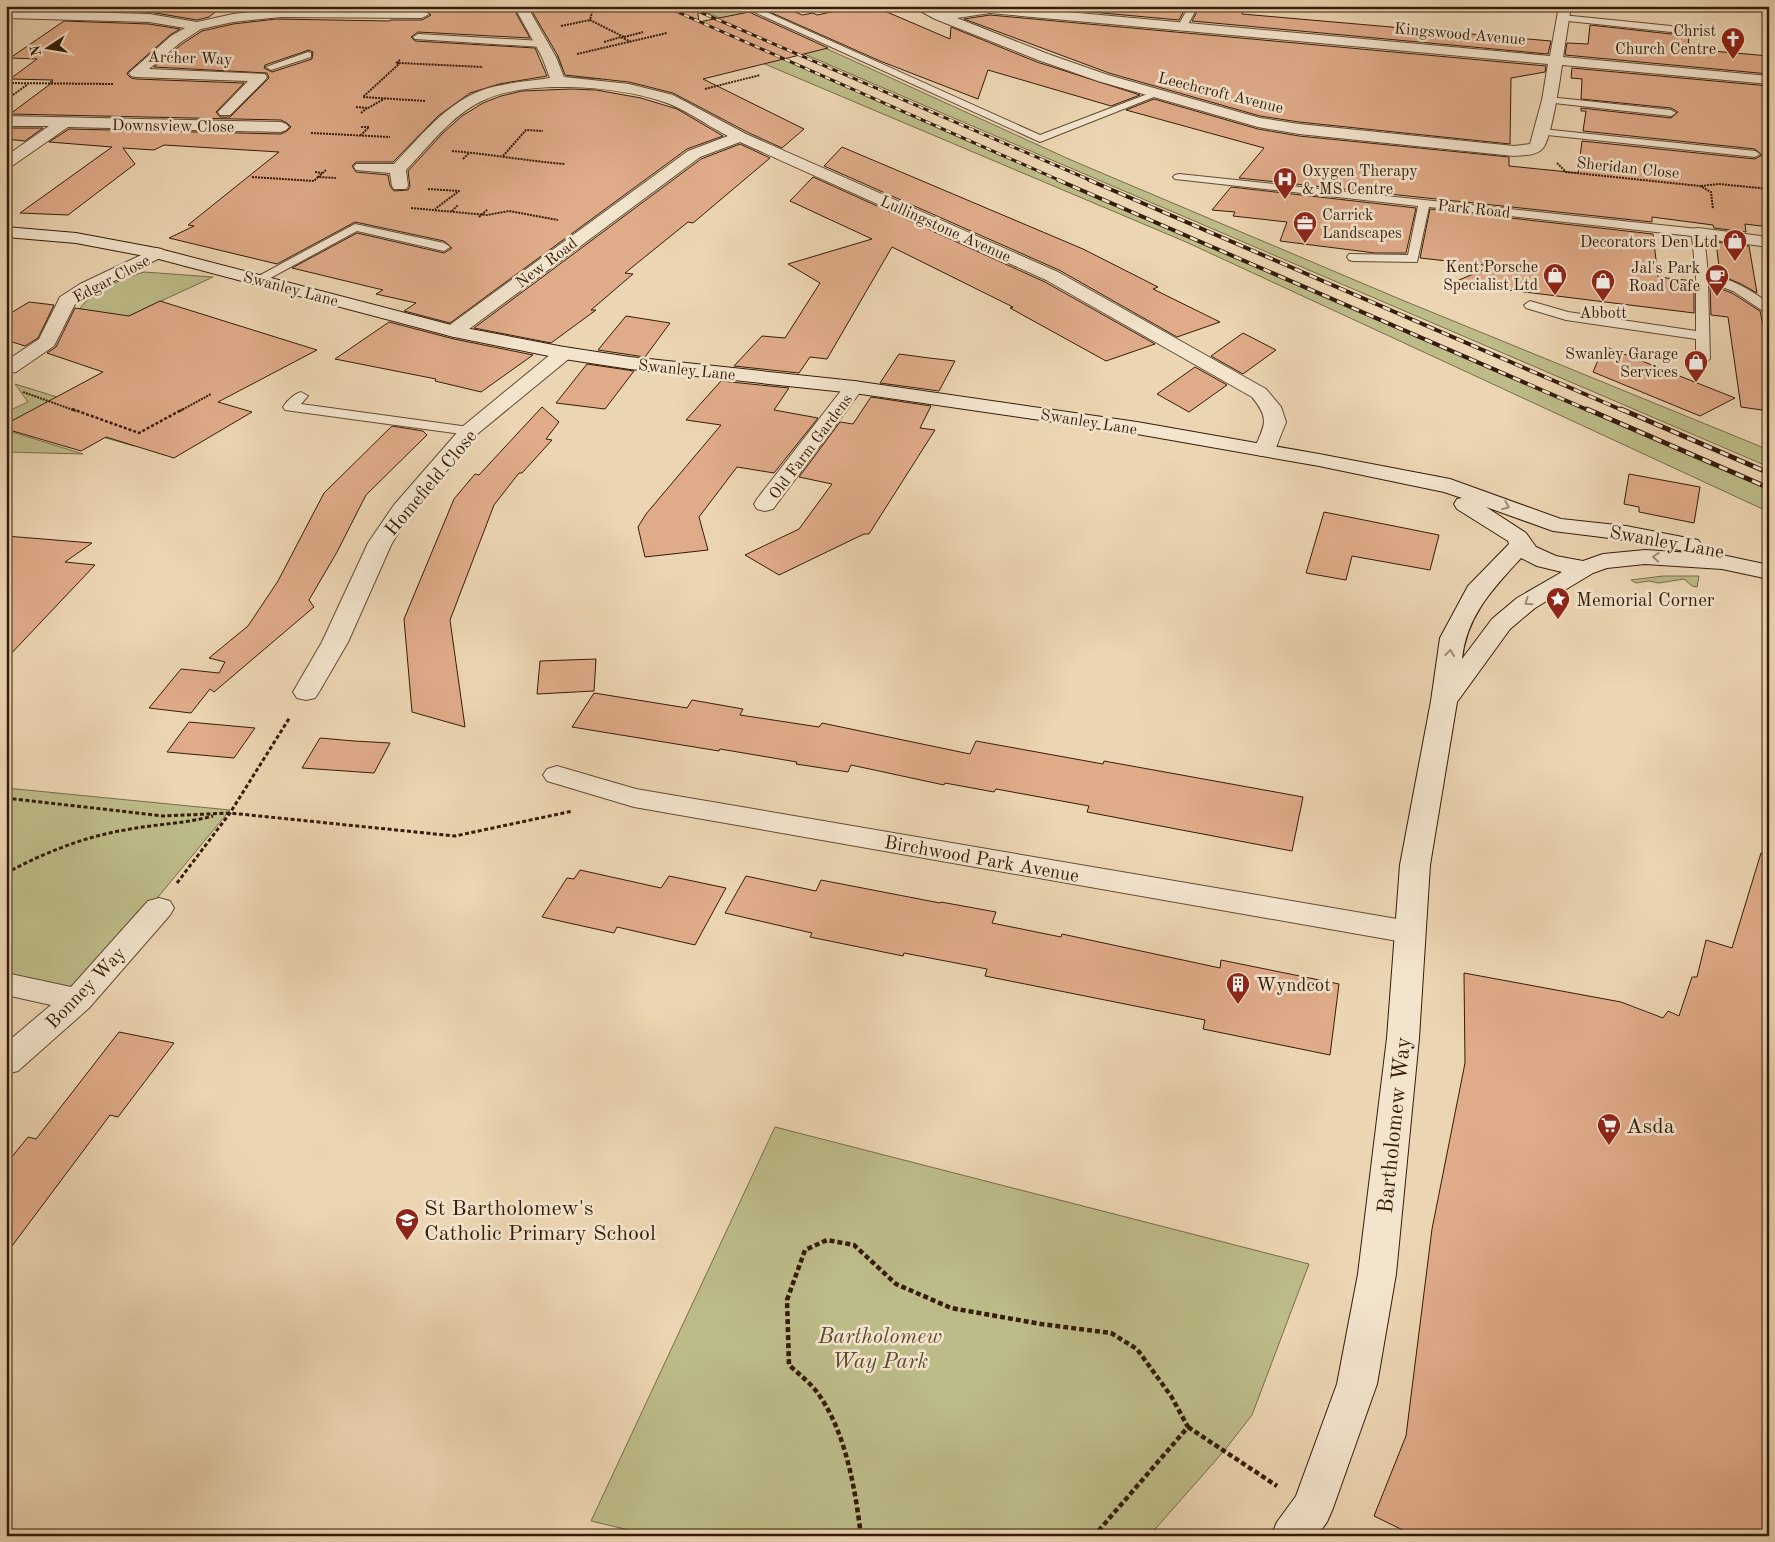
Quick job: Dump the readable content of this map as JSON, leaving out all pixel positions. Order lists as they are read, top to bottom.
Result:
{
  "streets": {
    "street": [
      "Kingswood Avenue",
      "Archer Way",
      "Leechcroft Avenue",
      "Downsview Close",
      "Park Road",
      "Lullingstone Avenue",
      "New Road",
      "Edgar Close",
      "Swanley Lane",
      "Old Farm Gardens",
      "Homefield Close",
      "Birchwood Park Avenue",
      "Bonney Way",
      "Bartholomew Way"
    ],
    "path": ["Sheridan Close"]
  },
  "crossings": [
    ["Kingswood Avenue", "Leechcroft Avenue"],
    ["Leechcroft Avenue", "Sheridan Close"],
    ["Sheridan Close", "Park Road"],
    ["Lullingstone Avenue", "New Road"],
    ["Lullingstone Avenue", "Swanley Lane"],
    ["New Road", "Swanley Lane"],
    ["Edgar Close", "Swanley Lane"],
    ["Swanley Lane", "Old Farm Gardens"],
    ["Swanley Lane", "Homefield Close"],
    ["Swanley Lane", "Bartholomew Way"],
    ["Birchwood Park Avenue", "Bartholomew Way"]
  ],
  "parks": ["Bartholomew Way Park"],
  "places": {
    "church": ["Christ Church Centre"],
    "hospital": ["Oxygen Therapy & MS Centre"],
    "office": ["Carrick Landscapes"],
    "shop": [
      "Decorators Den Ltd",
      "Kent Porsche Specialist Ltd",
      "Abbott",
      "Swanley Garage Services"
    ],
    "cafe": ["Jal's Park Road Cafe"],
    "place": ["Memorial Corner"],
    "building": ["Wyndcot"],
    "supermarket": ["Asda"],
    "school or university": ["St Bartholomew's Catholic Primary School"]
  },
  "north": "left"
}
